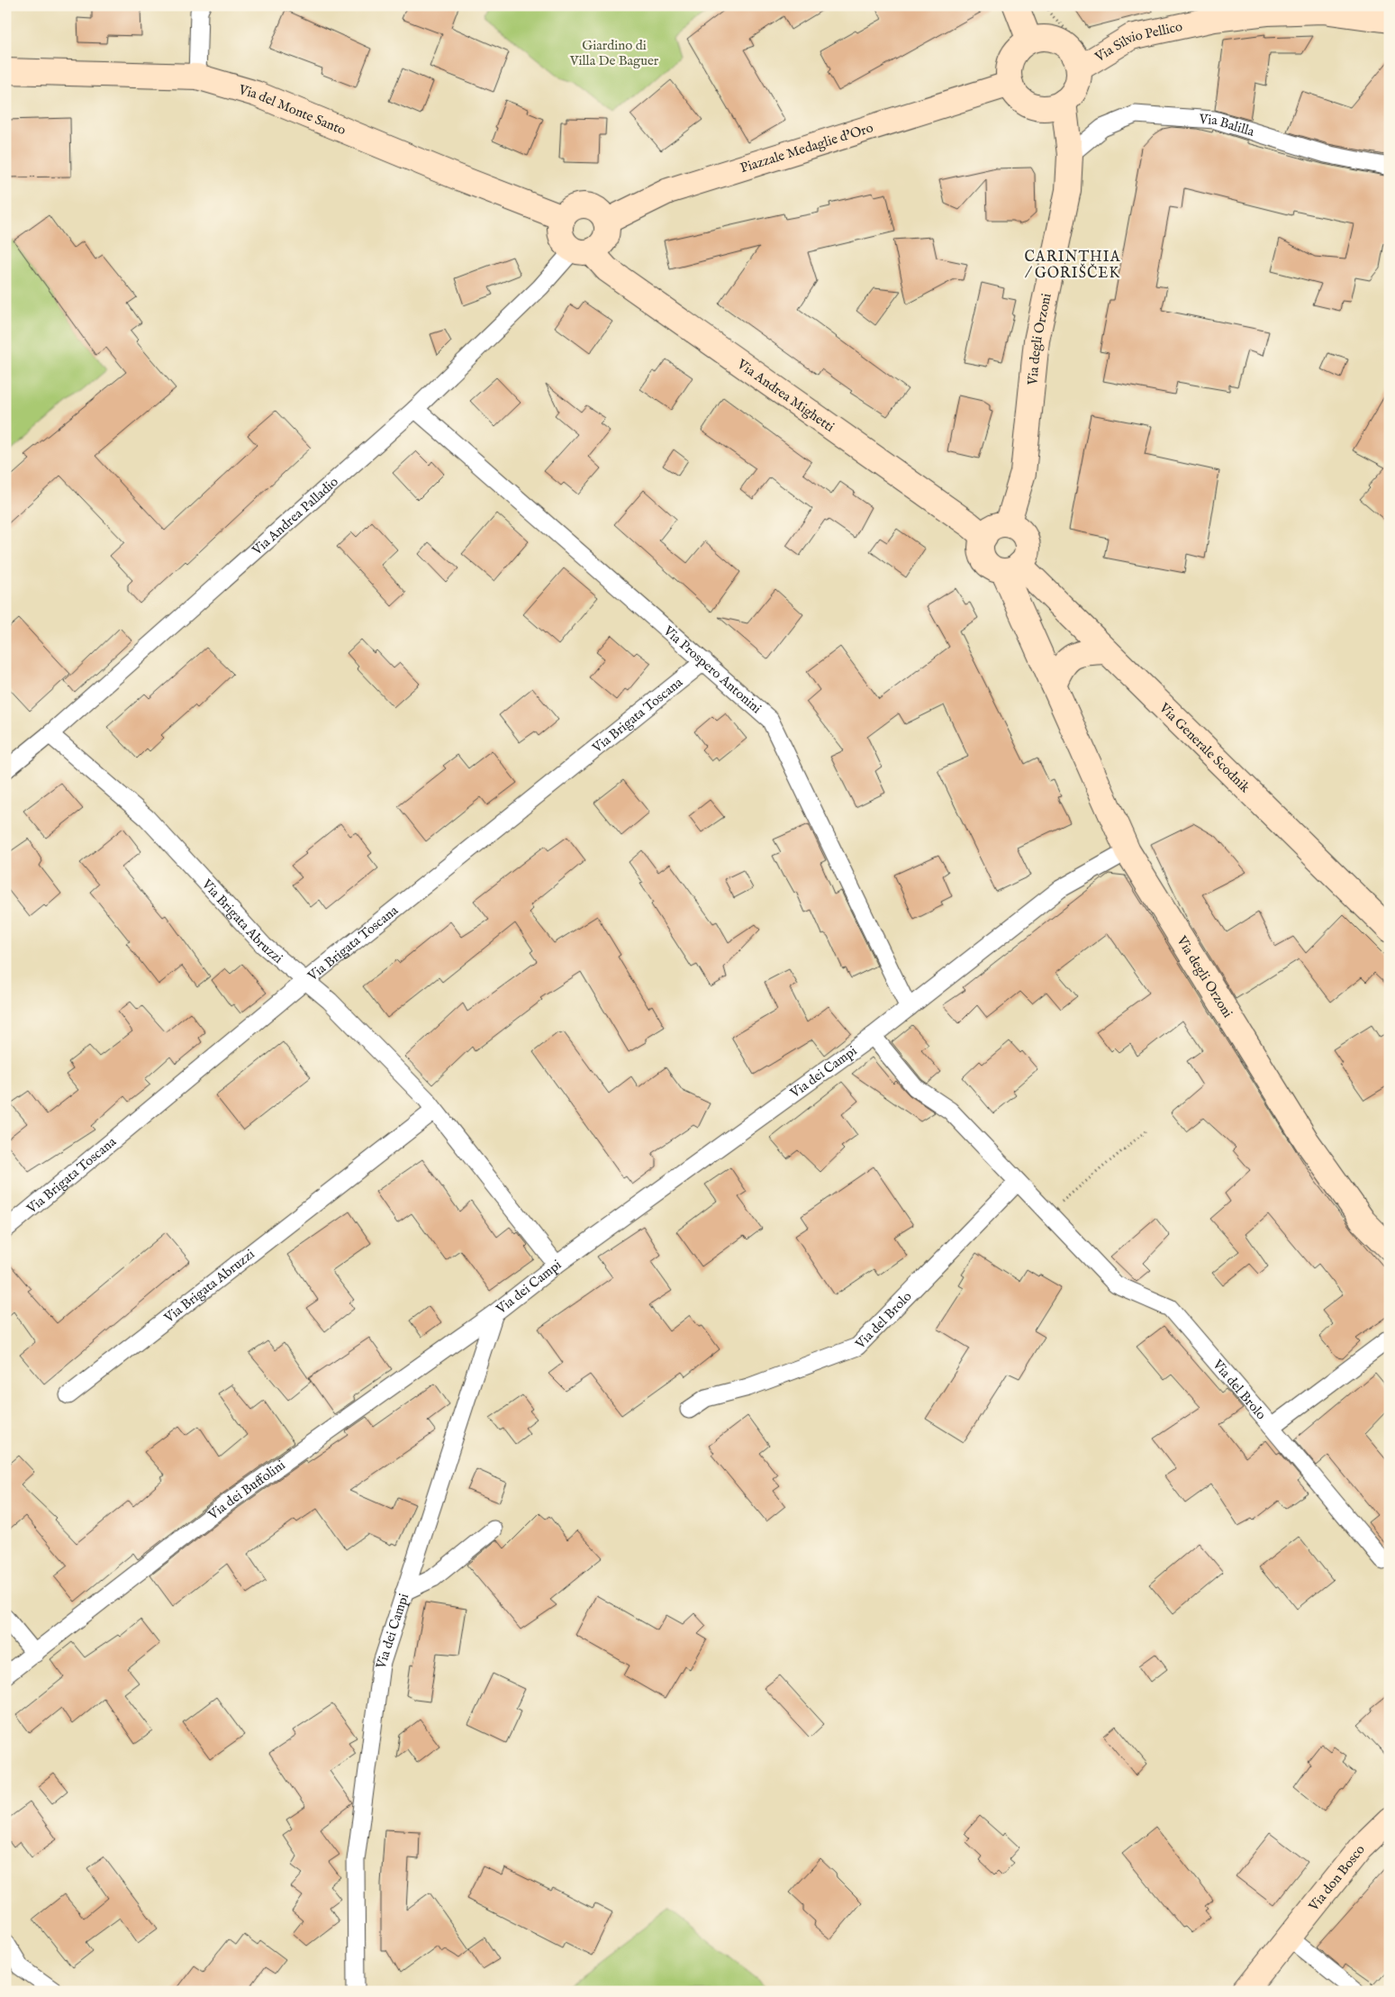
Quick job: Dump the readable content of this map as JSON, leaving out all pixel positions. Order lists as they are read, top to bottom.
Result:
{
  "streets": {
    "main road": [
      "Via Silvio Pellico",
      "Via del Monte Santo",
      "Piazzale Medaglie d'Oro",
      "Via degli Orzoni",
      "Via Andrea Mighetti",
      "Via Generale Scodnik",
      "Via don Bosco"
    ],
    "street": [
      "Via Balilla",
      "Via Andrea Palladio",
      "Via Prospero Antonini",
      "Via Brigata Toscana",
      "Via Brigata Abruzzi",
      "Via dei Campi",
      "Via del Brolo",
      "Via dei Buffolini"
    ]
  },
  "crossings": [
    ["Via Silvio Pellico", "Piazzale Medaglie d'Oro"],
    ["Via Silvio Pellico", "Via degli Orzoni"],
    ["Via del Monte Santo", "Piazzale Medaglie d'Oro"],
    ["Via del Monte Santo", "Via Andrea Mighetti"],
    ["Via del Monte Santo", "Via Andrea Palladio"],
    ["Via Balilla", "Via degli Orzoni"],
    ["Piazzale Medaglie d'Oro", "Via degli Orzoni"],
    ["Piazzale Medaglie d'Oro", "Via Andrea Mighetti"],
    ["Piazzale Medaglie d'Oro", "Via Andrea Palladio"],
    ["Via degli Orzoni", "Via Andrea Mighetti"],
    ["Via degli Orzoni", "Via Generale Scodnik"],
    ["Via degli Orzoni", "Via dei Campi"],
    ["Via Andrea Mighetti", "Via Andrea Palladio"],
    ["Via Andrea Mighetti", "Via Generale Scodnik"],
    ["Via Andrea Palladio", "Via Prospero Antonini"],
    ["Via Andrea Palladio", "Via Brigata Abruzzi"],
    ["Via Prospero Antonini", "Via Brigata Toscana"],
    ["Via Prospero Antonini", "Via dei Campi"],
    ["Via Brigata Toscana", "Via Brigata Abruzzi"],
    ["Via Brigata Abruzzi", "Via dei Campi"],
    ["Via dei Campi", "Via del Brolo"],
    ["Via dei Campi", "Via dei Buffolini"]
  ],
  "districts": ["CARINTHIA / GORIŠČEK"],
  "parks": ["Giardino di Villa De Baguer"]
}
